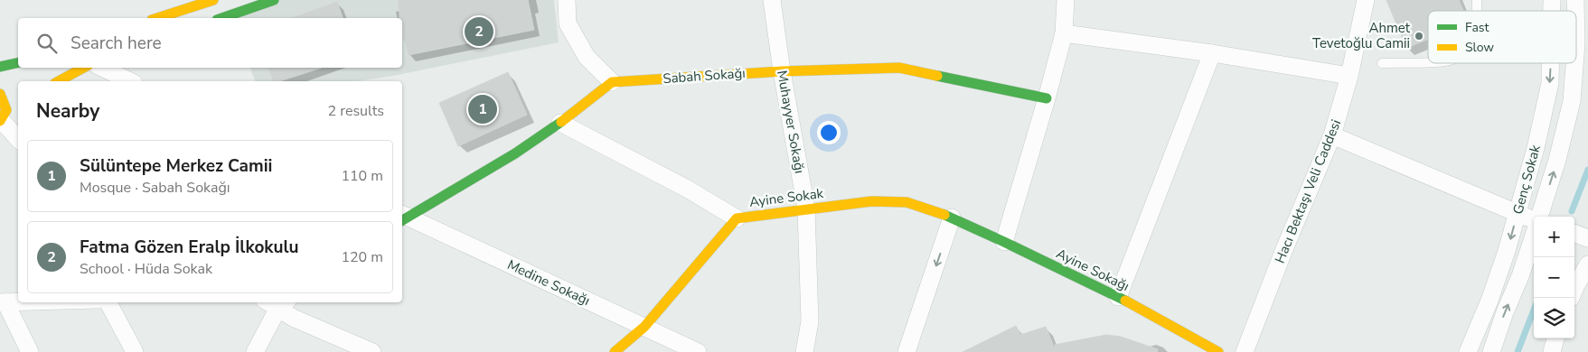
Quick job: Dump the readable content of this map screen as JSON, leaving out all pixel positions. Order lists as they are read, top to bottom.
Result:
{
  "streets": {
    "street": [
      "Sabah Sokağı",
      "Muhayyer Sokağı",
      "Genç Sokak",
      "Hacı Bektaşı Veli Caddesi",
      "Ayine Sokak",
      "Ayine Sokağı",
      "Medine Sokağı"
    ]
  },
  "crossings": [
    ["Sabah Sokağı", "Muhayyer Sokağı"],
    ["Muhayyer Sokağı", "Ayine Sokak"],
    ["Ayine Sokak", "Ayine Sokağı"],
    ["Ayine Sokak", "Medine Sokağı"]
  ],
  "places": ["Ahmet Tevetoğlu Camii"],
  "legend": ["Fast", "Slow"],
  "page": {
    "pins": ["2", "1"],
    "search": "Search here",
    "heading": ["Nearby", "2 results"],
    "list": [
      {
        "mark": "1",
        "name": "Sülüntepe Merkez Camii",
        "note": "Mosque · Sabah Sokağı",
        "value": "110 m"
      },
      {
        "mark": "2",
        "name": "Fatma Gözen Eralp İlkokulu",
        "note": "School · Hüda Sokak",
        "value": "120 m"
      }
    ],
    "map_buttons": ["+", "−"]
  }
}
